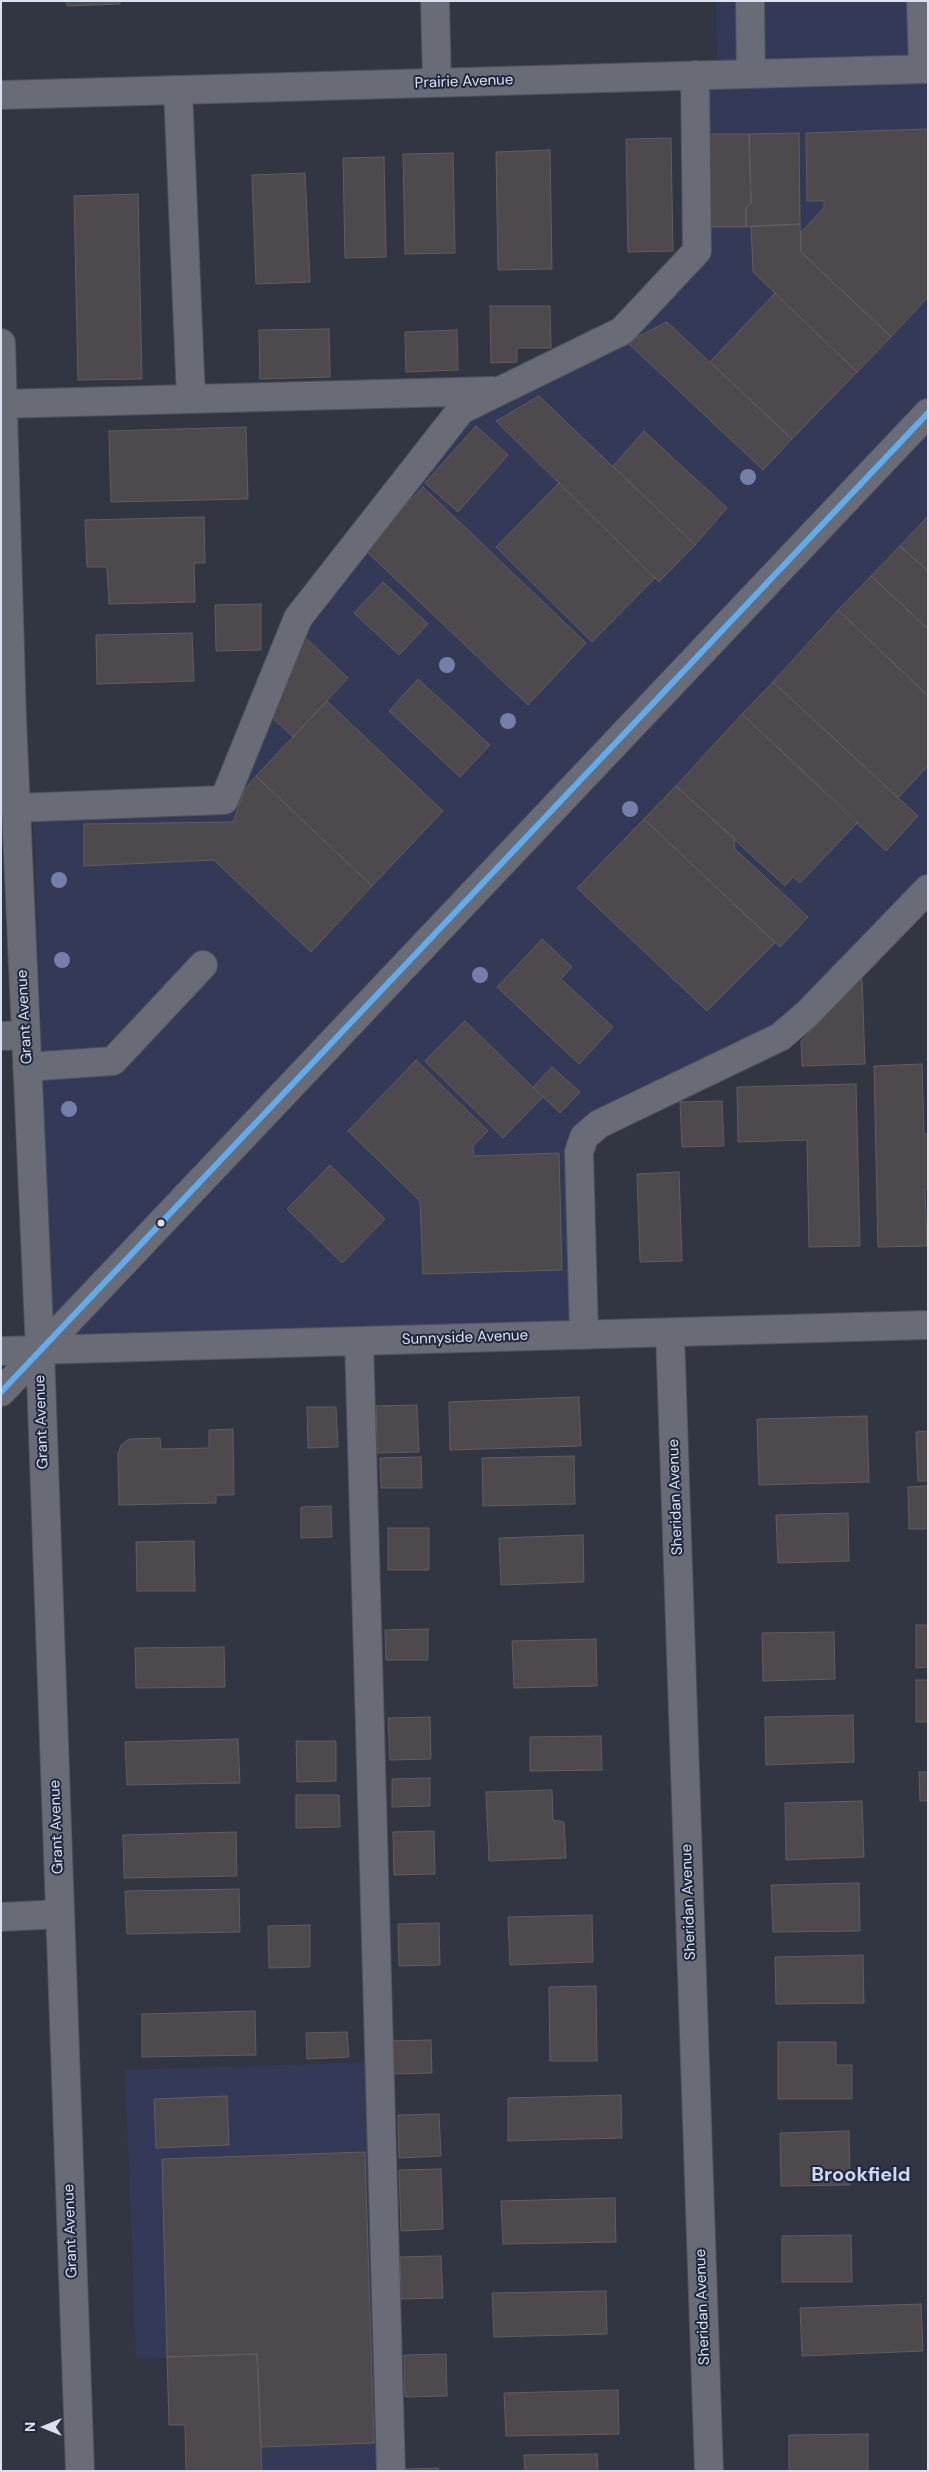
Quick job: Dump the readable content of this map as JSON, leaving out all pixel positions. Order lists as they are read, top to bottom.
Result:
{
  "streets": {
    "street": [
      "Prairie Avenue",
      "Grant Avenue",
      "Sunnyside Avenue",
      "Sheridan Avenue"
    ]
  },
  "crossings": [
    ["Grant Avenue", "Sunnyside Avenue"],
    ["Sunnyside Avenue", "Sheridan Avenue"]
  ],
  "districts": ["Brookfield"],
  "north": "left"
}
